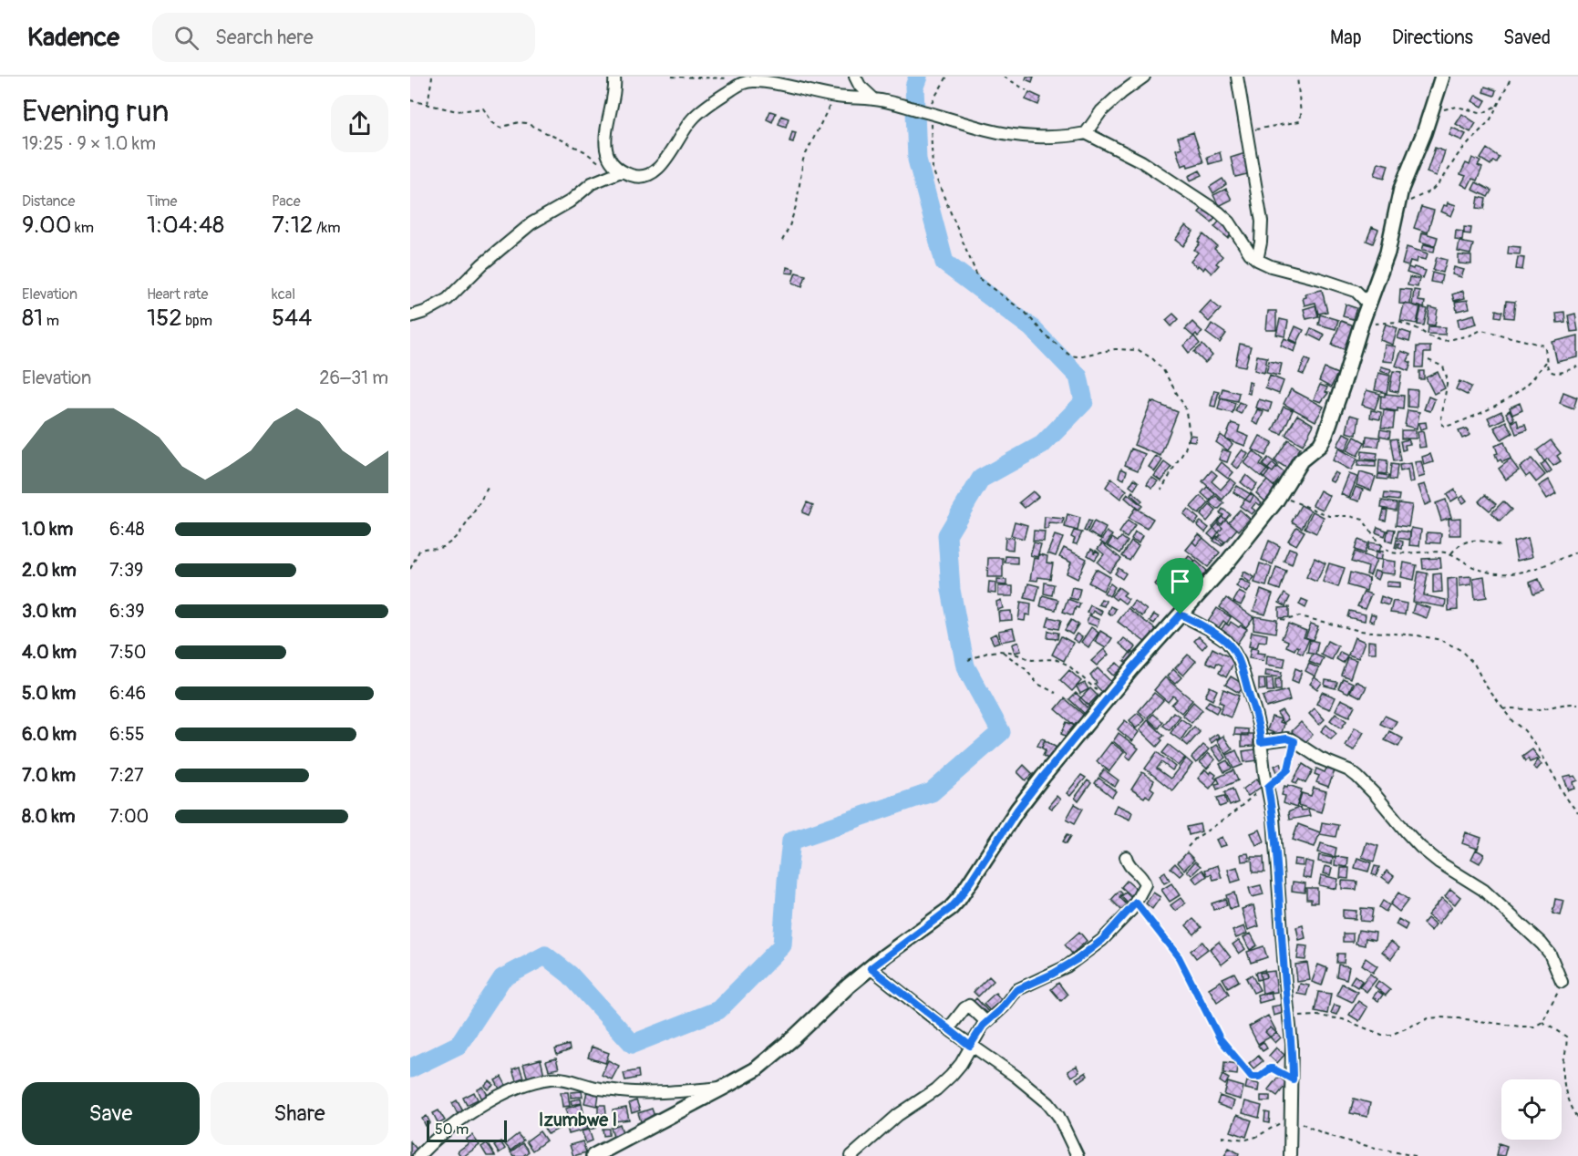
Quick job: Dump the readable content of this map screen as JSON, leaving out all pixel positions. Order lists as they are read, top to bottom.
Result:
{
  "districts": ["Izumbwe I"],
  "scale_bar": "50 m",
  "page": {
    "header": "Kadence",
    "search": "Search here",
    "nav": ["Map", "Directions", "Saved"],
    "heading": ["Evening run", "19:25 · 9 × 1.0 km"],
    "stats": [
      ["Distance", "9.00 km"],
      ["Time", "1:04:48"],
      ["Pace", "7:12 /km"],
      ["Elevation", "81 m"],
      ["Heart rate", "152 bpm"],
      ["kcal", "544"]
    ],
    "chart": ["Elevation", "26–31 m"],
    "list": [
      {
        "name": "1.0 km",
        "note": "6:48"
      },
      {
        "name": "2.0 km",
        "note": "7:39"
      },
      {
        "name": "3.0 km",
        "note": "6:39"
      },
      {
        "name": "4.0 km",
        "note": "7:50"
      },
      {
        "name": "5.0 km",
        "note": "6:46"
      },
      {
        "name": "6.0 km",
        "note": "6:55"
      },
      {
        "name": "7.0 km",
        "note": "7:27"
      },
      {
        "name": "8.0 km",
        "note": "7:00"
      }
    ],
    "buttons": ["Save", "Share"],
    "scale": "50 m"
  }
}
